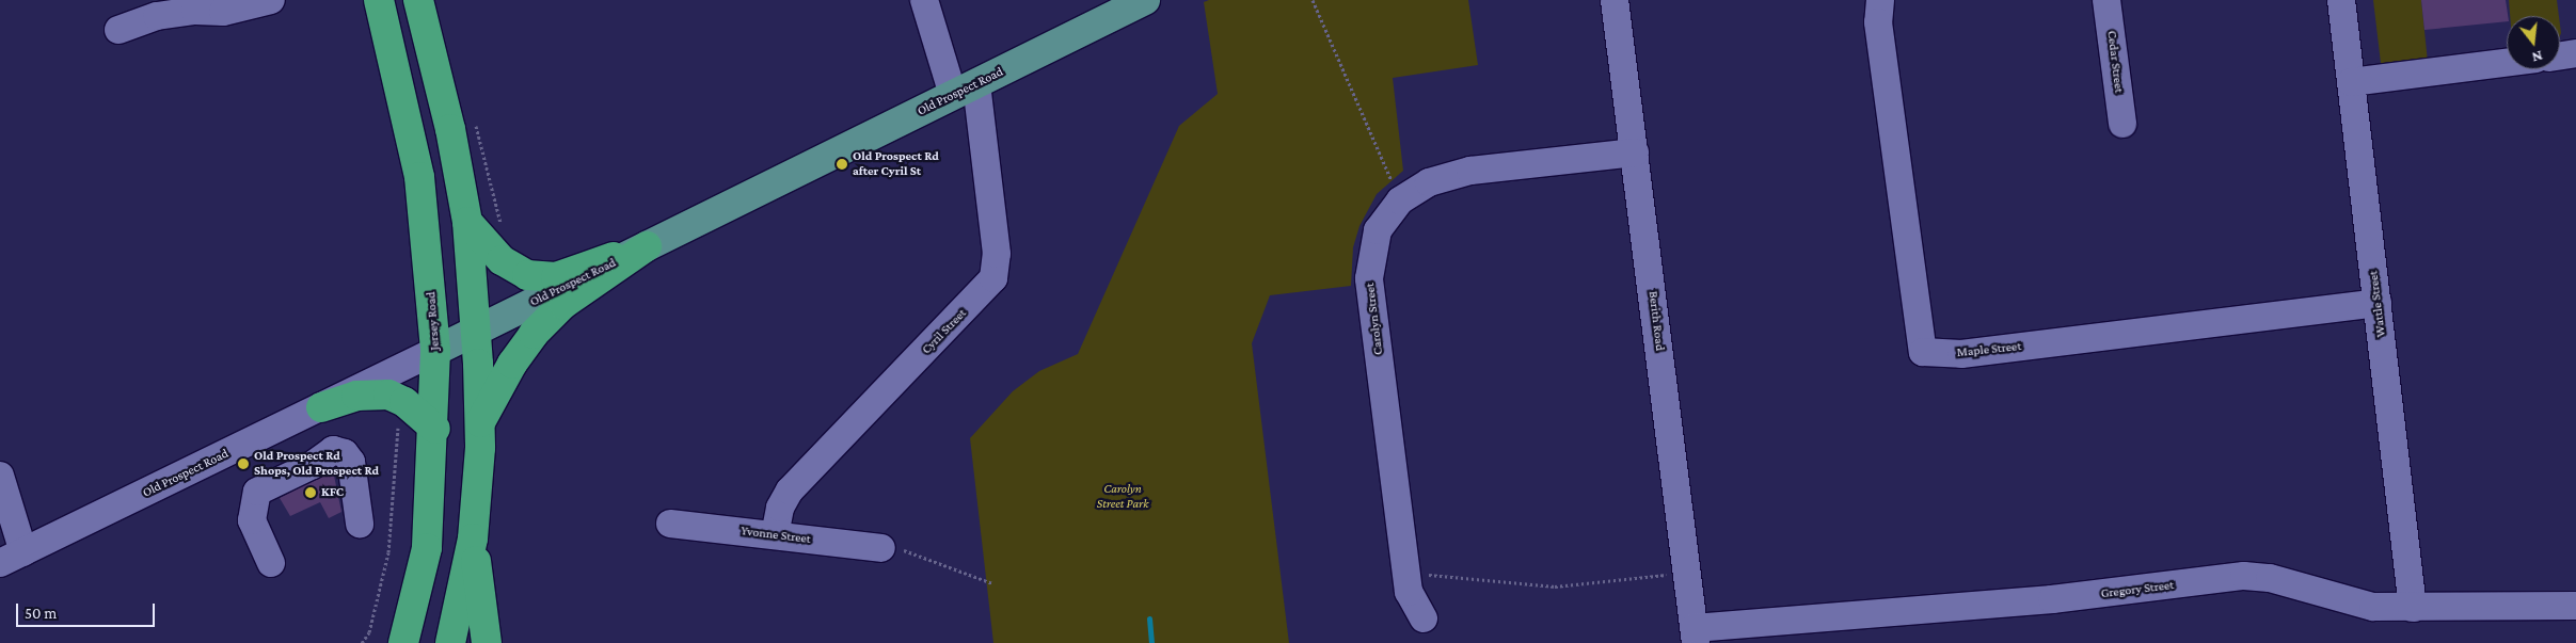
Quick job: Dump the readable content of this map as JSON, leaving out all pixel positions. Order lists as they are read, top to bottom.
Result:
{
  "streets": {
    "highway": ["Jersey Road"],
    "main road": ["Old Prospect Road"],
    "street": [
      "Cedar Street",
      "Wattle Street",
      "Carolyn Street",
      "Berith Road",
      "Cyril Street",
      "Maple Street",
      "Yvonne Street",
      "Gregory Street"
    ]
  },
  "crossings": [
    ["Old Prospect Road", "Jersey Road"],
    ["Old Prospect Road", "Cyril Street"],
    ["Wattle Street", "Maple Street"],
    ["Wattle Street", "Gregory Street"],
    ["Carolyn Street", "Berith Road"],
    ["Berith Road", "Gregory Street"],
    ["Cyril Street", "Yvonne Street"]
  ],
  "parks": ["Carolyn Street Park"],
  "places": ["Old Prospect Rd after Cyril St", "Old Prospect Rd Shops, Old Prospect Rd", "KFC"],
  "scale_bar": "50 m",
  "north": "bottom"
}
